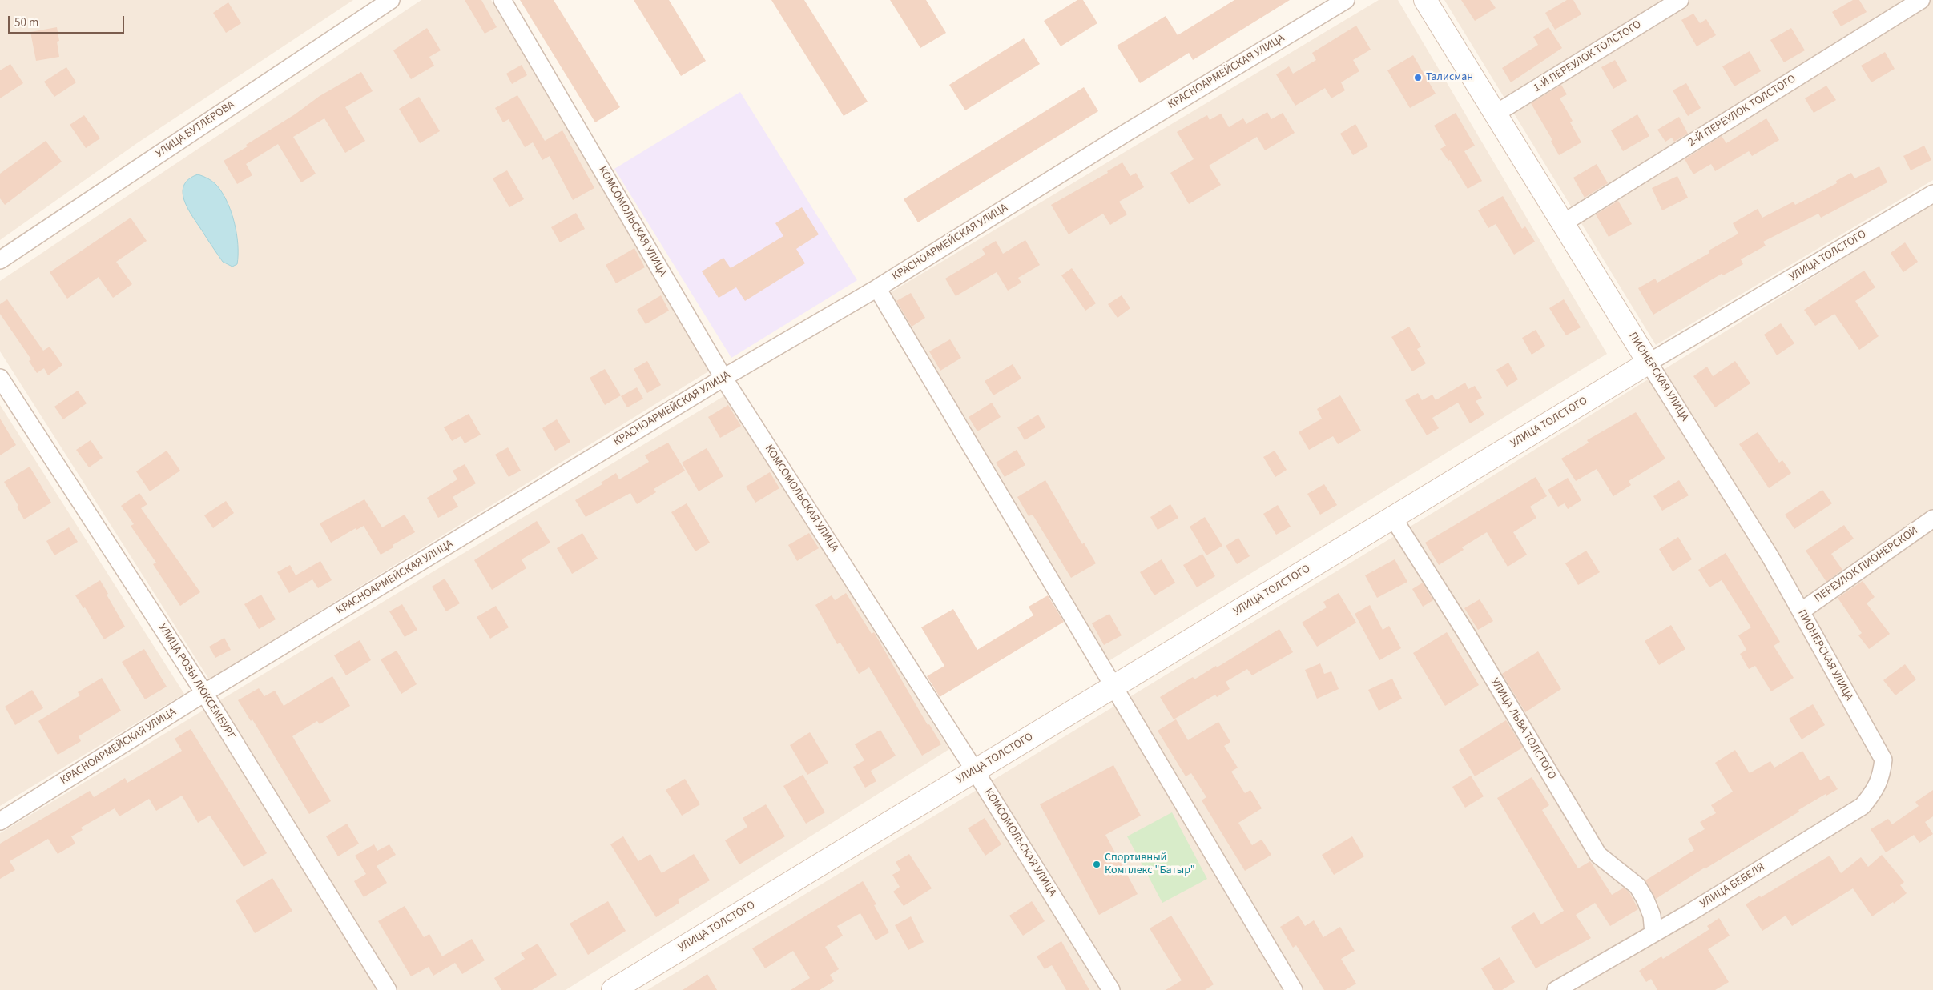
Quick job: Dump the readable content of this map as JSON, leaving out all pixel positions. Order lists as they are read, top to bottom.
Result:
{
  "streets": {
    "street": [
      "1-Й ПЕРЕУЛОК ТОЛСТОГО",
      "КРАСНОАРМЕЙСКАЯ УЛИЦА",
      "2-Й ПЕРЕУЛОК ТОЛСТОГО",
      "УЛИЦА БУТЛЕРОВА",
      "КОМСОМОЛЬСКАЯ УЛИЦА",
      "УЛИЦА ТОЛСТОГО",
      "ПИОНЕРСКАЯ УЛИЦА",
      "ПЕРЕУЛОК ПИОНЕРСКОЙ",
      "УЛИЦА РОЗЫ ЛЮКСЕМБУРГ",
      "УЛИЦА ЛЬВА ТОЛСТОГО",
      "УЛИЦА БЕБЕЛЯ"
    ]
  },
  "crossings": [
    ["1-Й ПЕРЕУЛОК ТОЛСТОГО", "ПИОНЕРСКАЯ УЛИЦА"],
    ["КРАСНОАРМЕЙСКАЯ УЛИЦА", "КОМСОМОЛЬСКАЯ УЛИЦА"],
    ["КРАСНОАРМЕЙСКАЯ УЛИЦА", "УЛИЦА РОЗЫ ЛЮКСЕМБУРГ"],
    ["2-Й ПЕРЕУЛОК ТОЛСТОГО", "ПИОНЕРСКАЯ УЛИЦА"],
    ["КОМСОМОЛЬСКАЯ УЛИЦА", "УЛИЦА ТОЛСТОГО"],
    ["УЛИЦА ТОЛСТОГО", "ПИОНЕРСКАЯ УЛИЦА"],
    ["УЛИЦА ТОЛСТОГО", "УЛИЦА ЛЬВА ТОЛСТОГО"],
    ["ПИОНЕРСКАЯ УЛИЦА", "ПЕРЕУЛОК ПИОНЕРСКОЙ"],
    ["ПИОНЕРСКАЯ УЛИЦА", "УЛИЦА БЕБЕЛЯ"],
    ["УЛИЦА ЛЬВА ТОЛСТОГО", "УЛИЦА БЕБЕЛЯ"]
  ],
  "places": ["Талисман", "Спортивный Комплекс \"Батыр\""],
  "scale_bar": "50 m"
}
